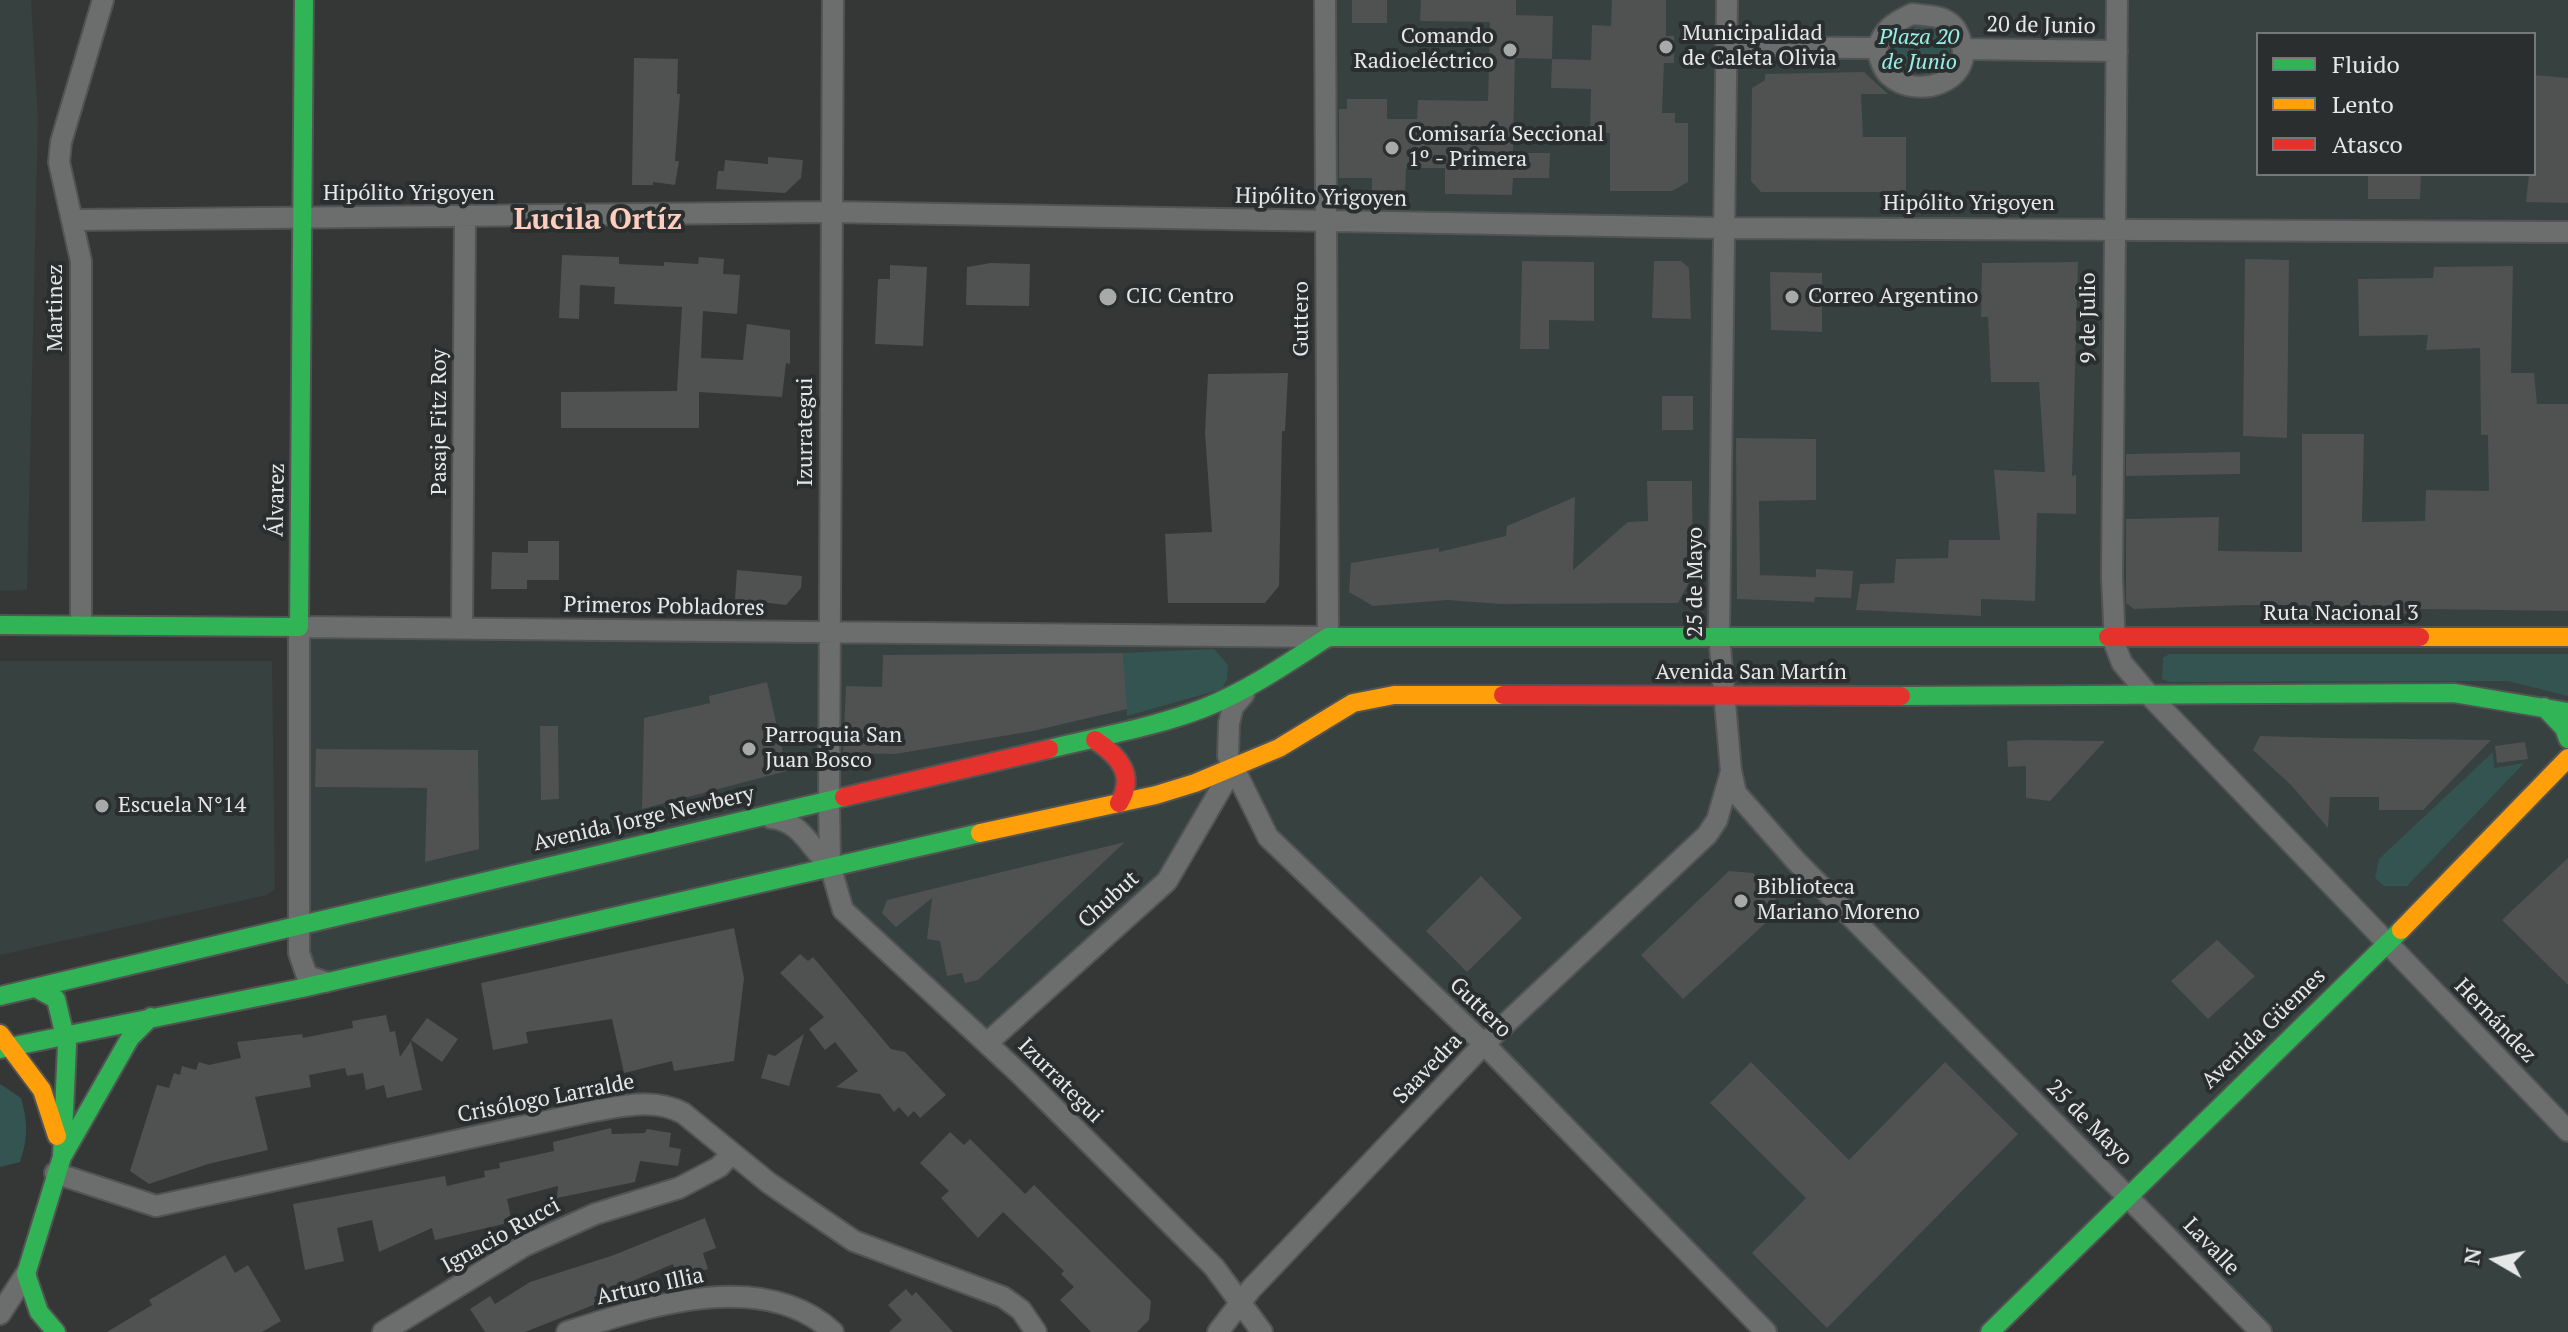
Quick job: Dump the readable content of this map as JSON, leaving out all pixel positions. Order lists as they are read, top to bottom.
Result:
{
  "streets": {
    "main road": [
      "Álvarez",
      "Primeros Pobladores",
      "Ruta Nacional 3",
      "Avenida San Martín",
      "Avenida Jorge Newbery",
      "Avenida Güemes"
    ],
    "street": [
      "20 de Junio",
      "Hipólito Yrigoyen",
      "Martinez",
      "9 de Julio",
      "Guttero",
      "Pasaje Fitz Roy",
      "Izurrategui",
      "25 de Mayo",
      "Chubut",
      "Hernández",
      "Saavedra",
      "Crisólogo Larralde",
      "Ignacio Rucci",
      "Lavalle",
      "Arturo Illia"
    ]
  },
  "crossings": [
    ["20 de Junio", "9 de Julio"],
    ["Hipólito Yrigoyen", "Martinez"],
    ["Hipólito Yrigoyen", "9 de Julio"],
    ["Hipólito Yrigoyen", "Guttero"],
    ["Hipólito Yrigoyen", "Pasaje Fitz Roy"],
    ["Hipólito Yrigoyen", "Izurrategui"],
    ["Hipólito Yrigoyen", "Álvarez"],
    ["Hipólito Yrigoyen", "25 de Mayo"],
    ["Martinez", "Primeros Pobladores"],
    ["9 de Julio", "Ruta Nacional 3"],
    ["9 de Julio", "Avenida San Martín"],
    ["Guttero", "Primeros Pobladores"],
    ["Guttero", "Avenida San Martín"],
    ["Guttero", "Avenida Jorge Newbery"],
    ["Guttero", "Chubut"],
    ["Guttero", "Saavedra"],
    ["Pasaje Fitz Roy", "Primeros Pobladores"],
    ["Izurrategui", "Primeros Pobladores"],
    ["Izurrategui", "Avenida Jorge Newbery"],
    ["Izurrategui", "Chubut"],
    ["Izurrategui", "Saavedra"],
    ["Álvarez", "Primeros Pobladores"],
    ["Álvarez", "Avenida Jorge Newbery"],
    ["25 de Mayo", "Avenida San Martín"],
    ["25 de Mayo", "Avenida Güemes"],
    ["25 de Mayo", "Saavedra"],
    ["25 de Mayo", "Lavalle"],
    ["Primeros Pobladores", "Avenida San Martín"],
    ["Primeros Pobladores", "Avenida Jorge Newbery"],
    ["Ruta Nacional 3", "Avenida San Martín"],
    ["Avenida San Martín", "Avenida Jorge Newbery"],
    ["Avenida San Martín", "Chubut"],
    ["Hernández", "Avenida Güemes"],
    ["Avenida Güemes", "Lavalle"],
    ["Crisólogo Larralde", "Ignacio Rucci"]
  ],
  "districts": ["Lucila Ortíz"],
  "parks": ["Plaza 20 de Junio"],
  "places": [
    "Municipalidad de Caleta Olivia",
    "Comando Radioeléctrico",
    "Comisaría Seccional 1º - Primera",
    "CIC Centro",
    "Correo Argentino",
    "Parroquia San Juan Bosco",
    "Escuela N°14",
    "Biblioteca Mariano Moreno"
  ],
  "legend": ["Fluido", "Lento", "Atasco"],
  "north": "left"
}
